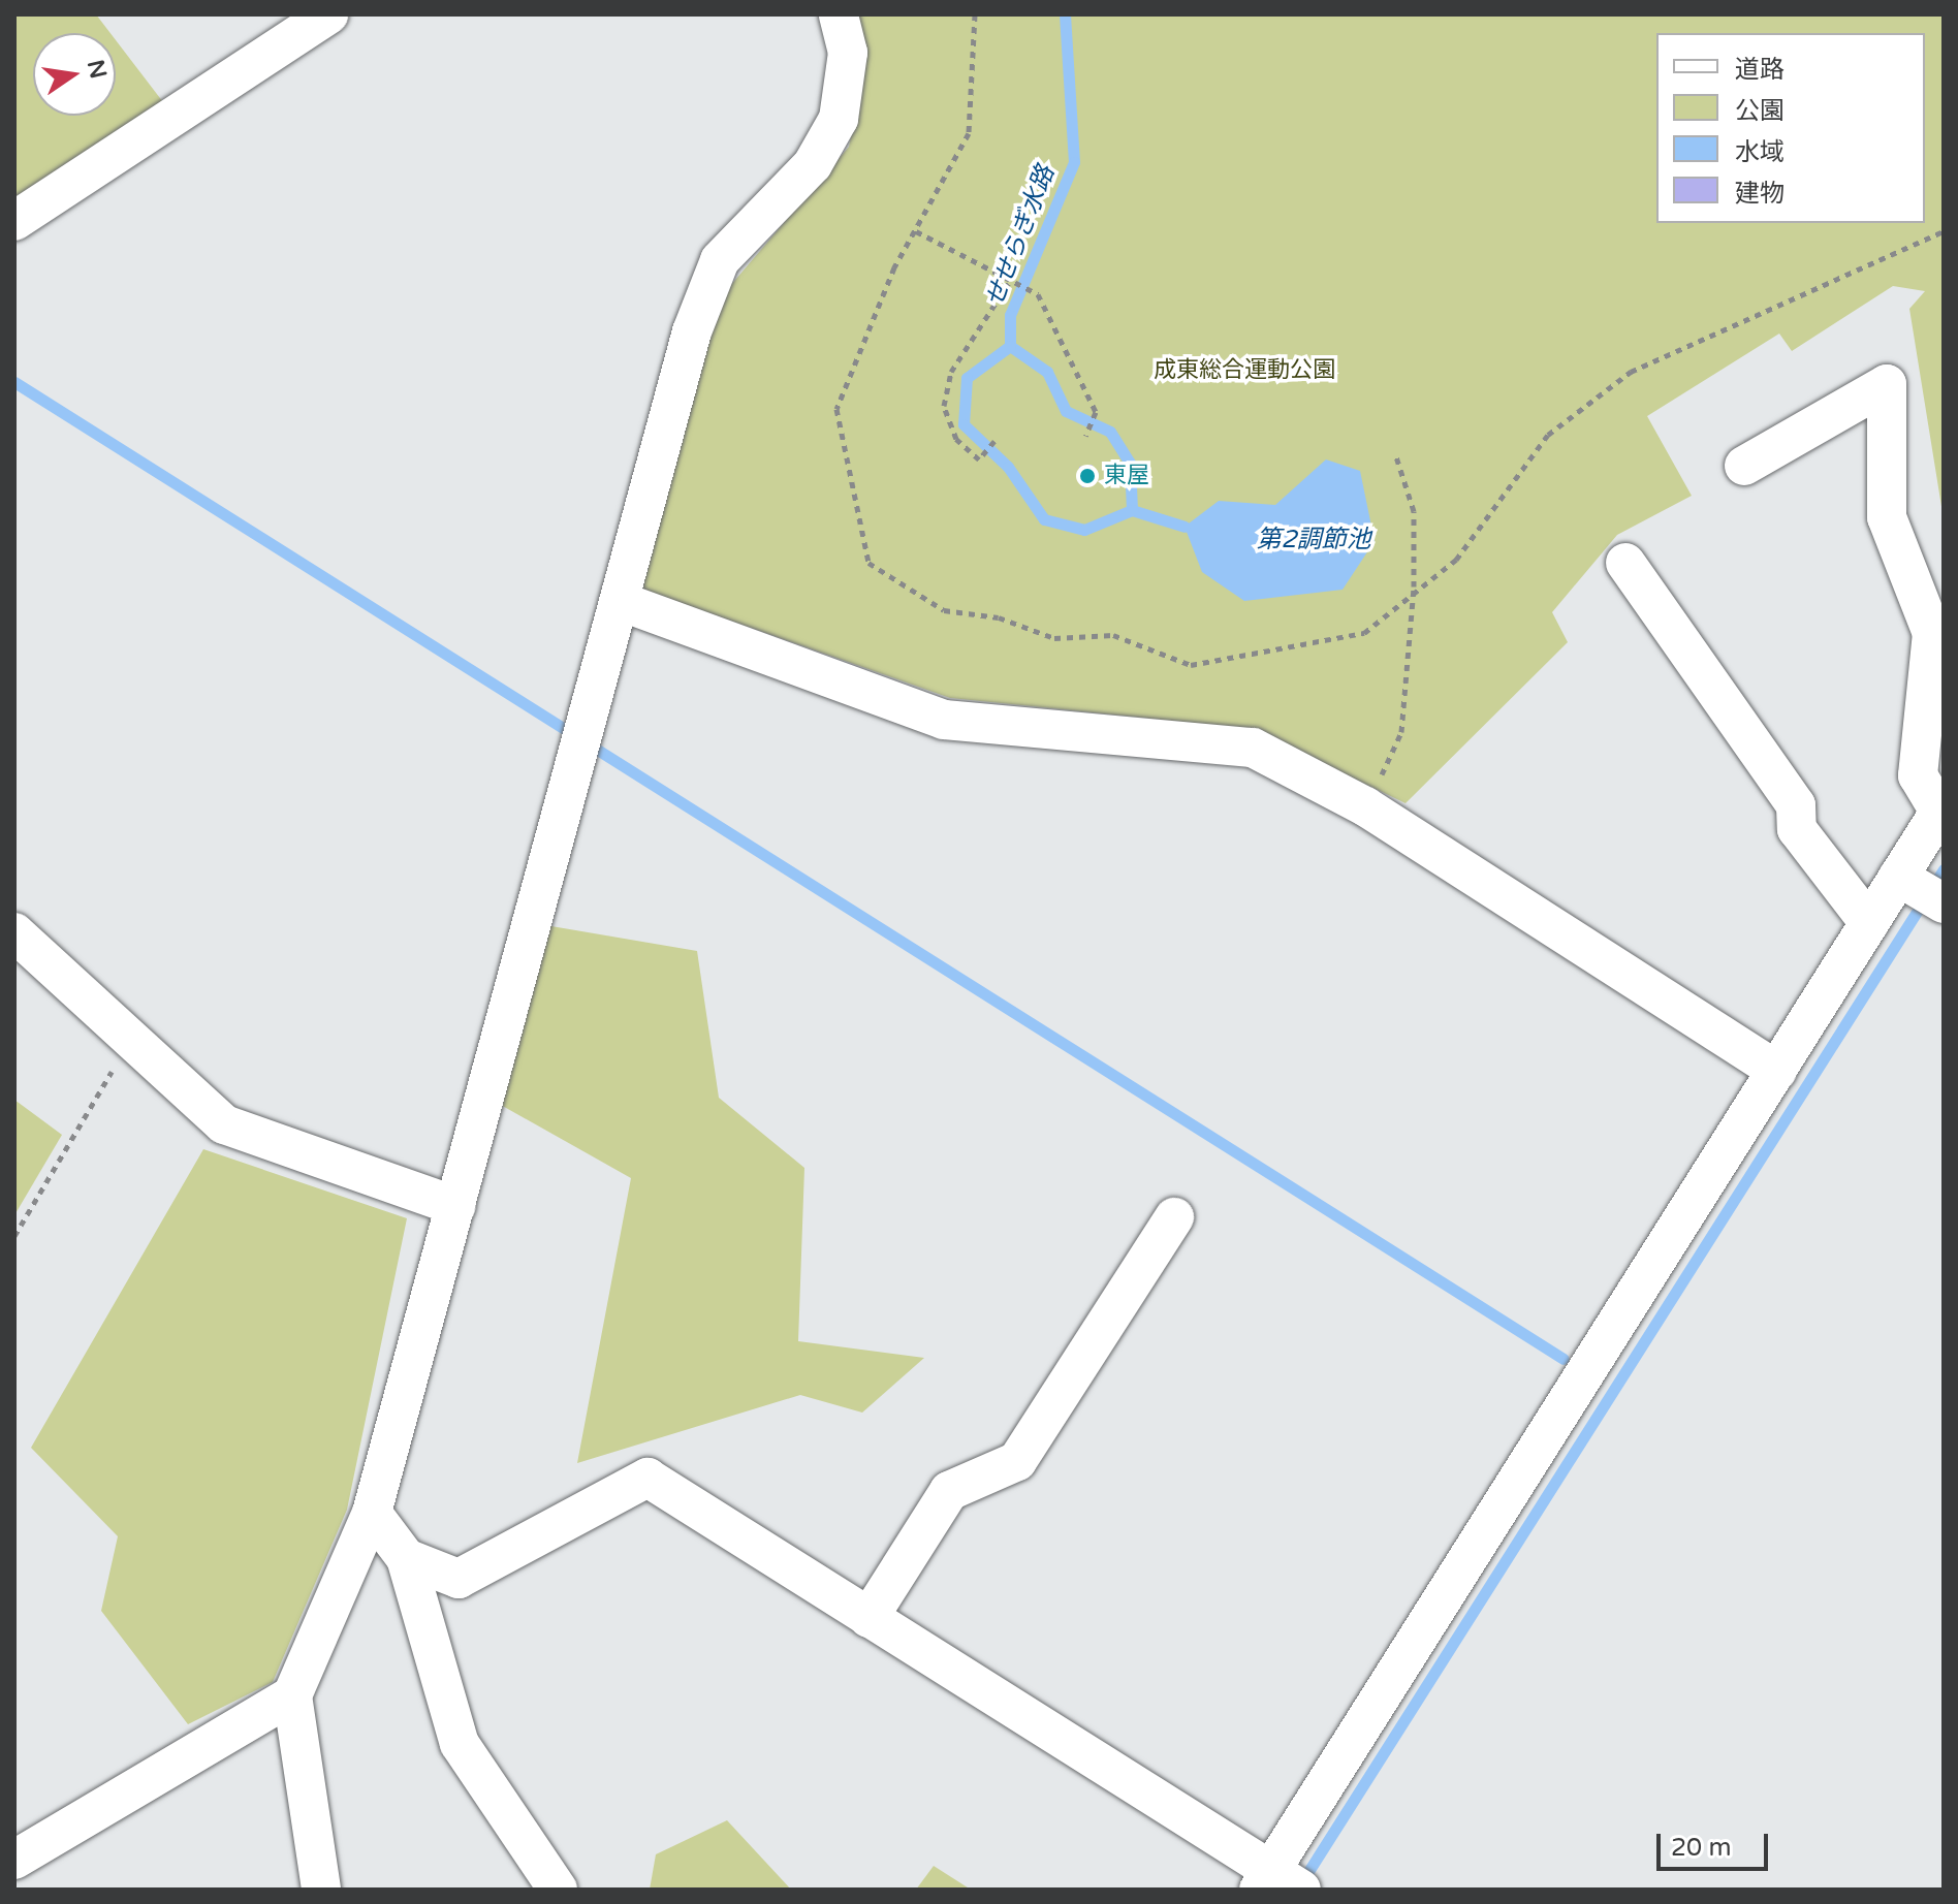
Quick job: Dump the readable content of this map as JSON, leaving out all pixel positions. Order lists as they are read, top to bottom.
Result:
{
  "water": ["せせらぎ水路", "第2調節池"],
  "parks": ["成東総合運動公園"],
  "places": ["東屋"],
  "legend": [
    "道路",
    "公園",
    "水域",
    "建物"
  ],
  "scale_bar": "20 m",
  "north": "right"
}
